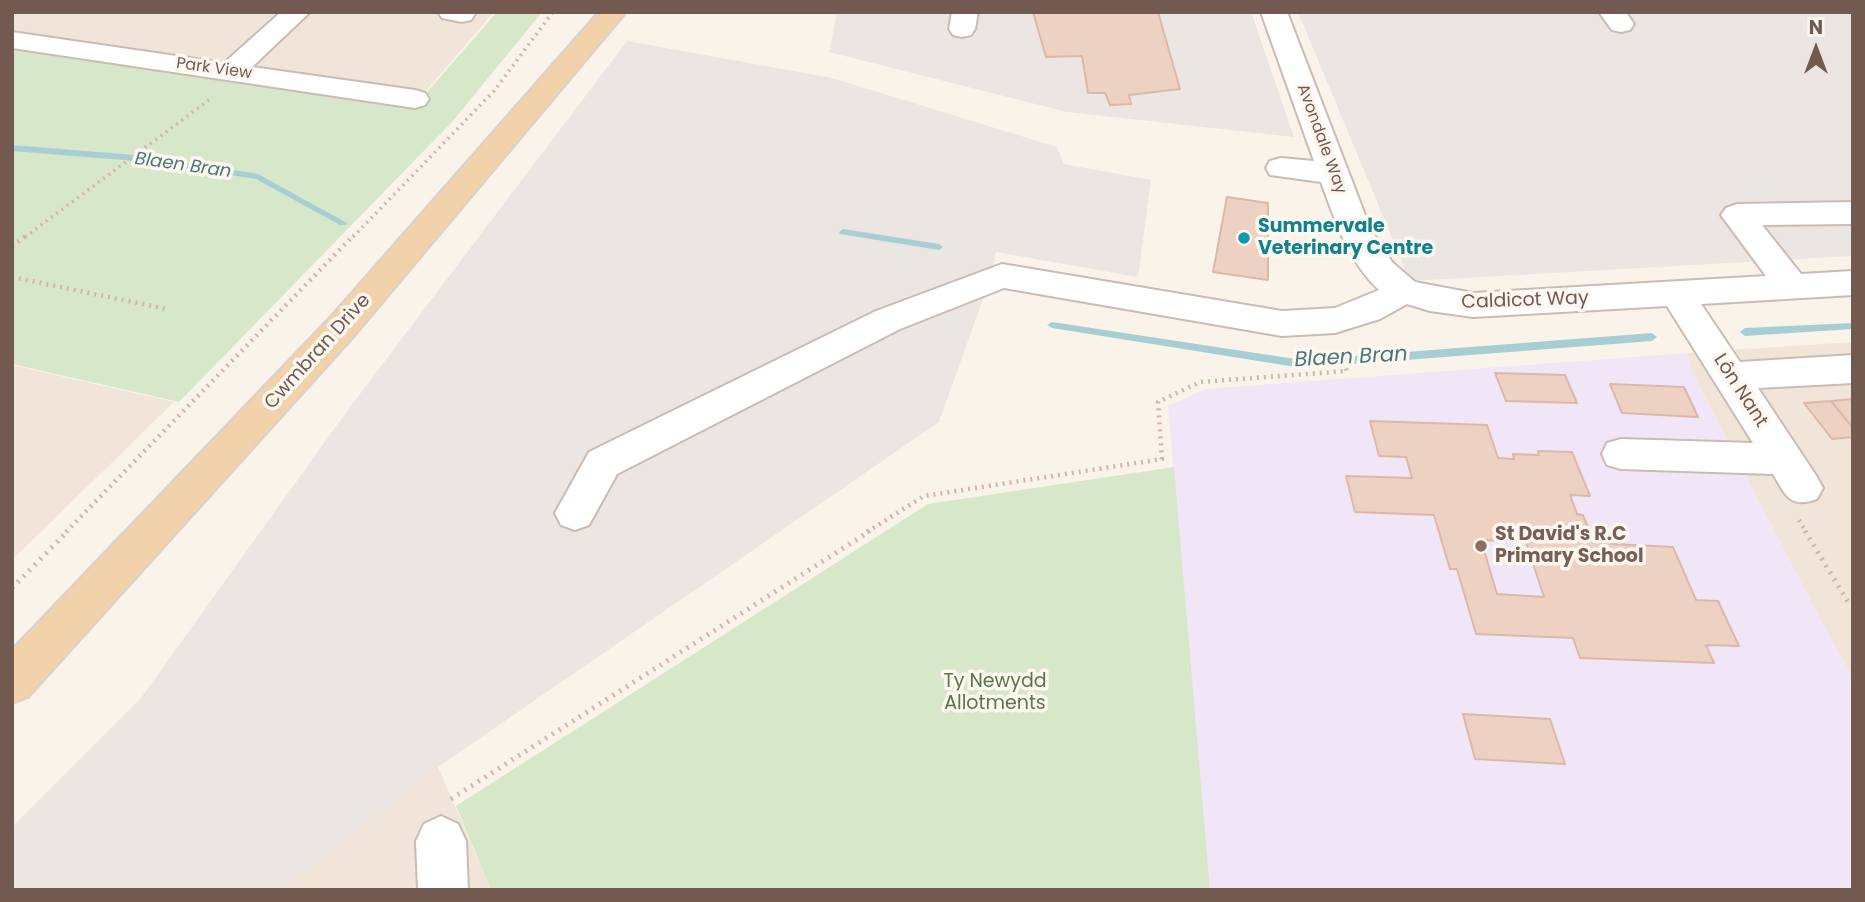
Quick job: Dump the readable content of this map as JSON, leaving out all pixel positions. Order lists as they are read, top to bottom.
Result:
{
  "streets": {
    "main road": ["Cwmbran Drive"],
    "street": [
      "Park View",
      "Avondale Way",
      "Caldicot Way",
      "Lôn Nant"
    ]
  },
  "crossings": [
    ["Avondale Way", "Caldicot Way"],
    ["Caldicot Way", "Lôn Nant"]
  ],
  "water": ["Blaen Bran"],
  "parks": ["Ty Newydd Allotments"],
  "places": ["Summervale Veterinary Centre", "St David's R.C Primary School"],
  "north": "top"
}
